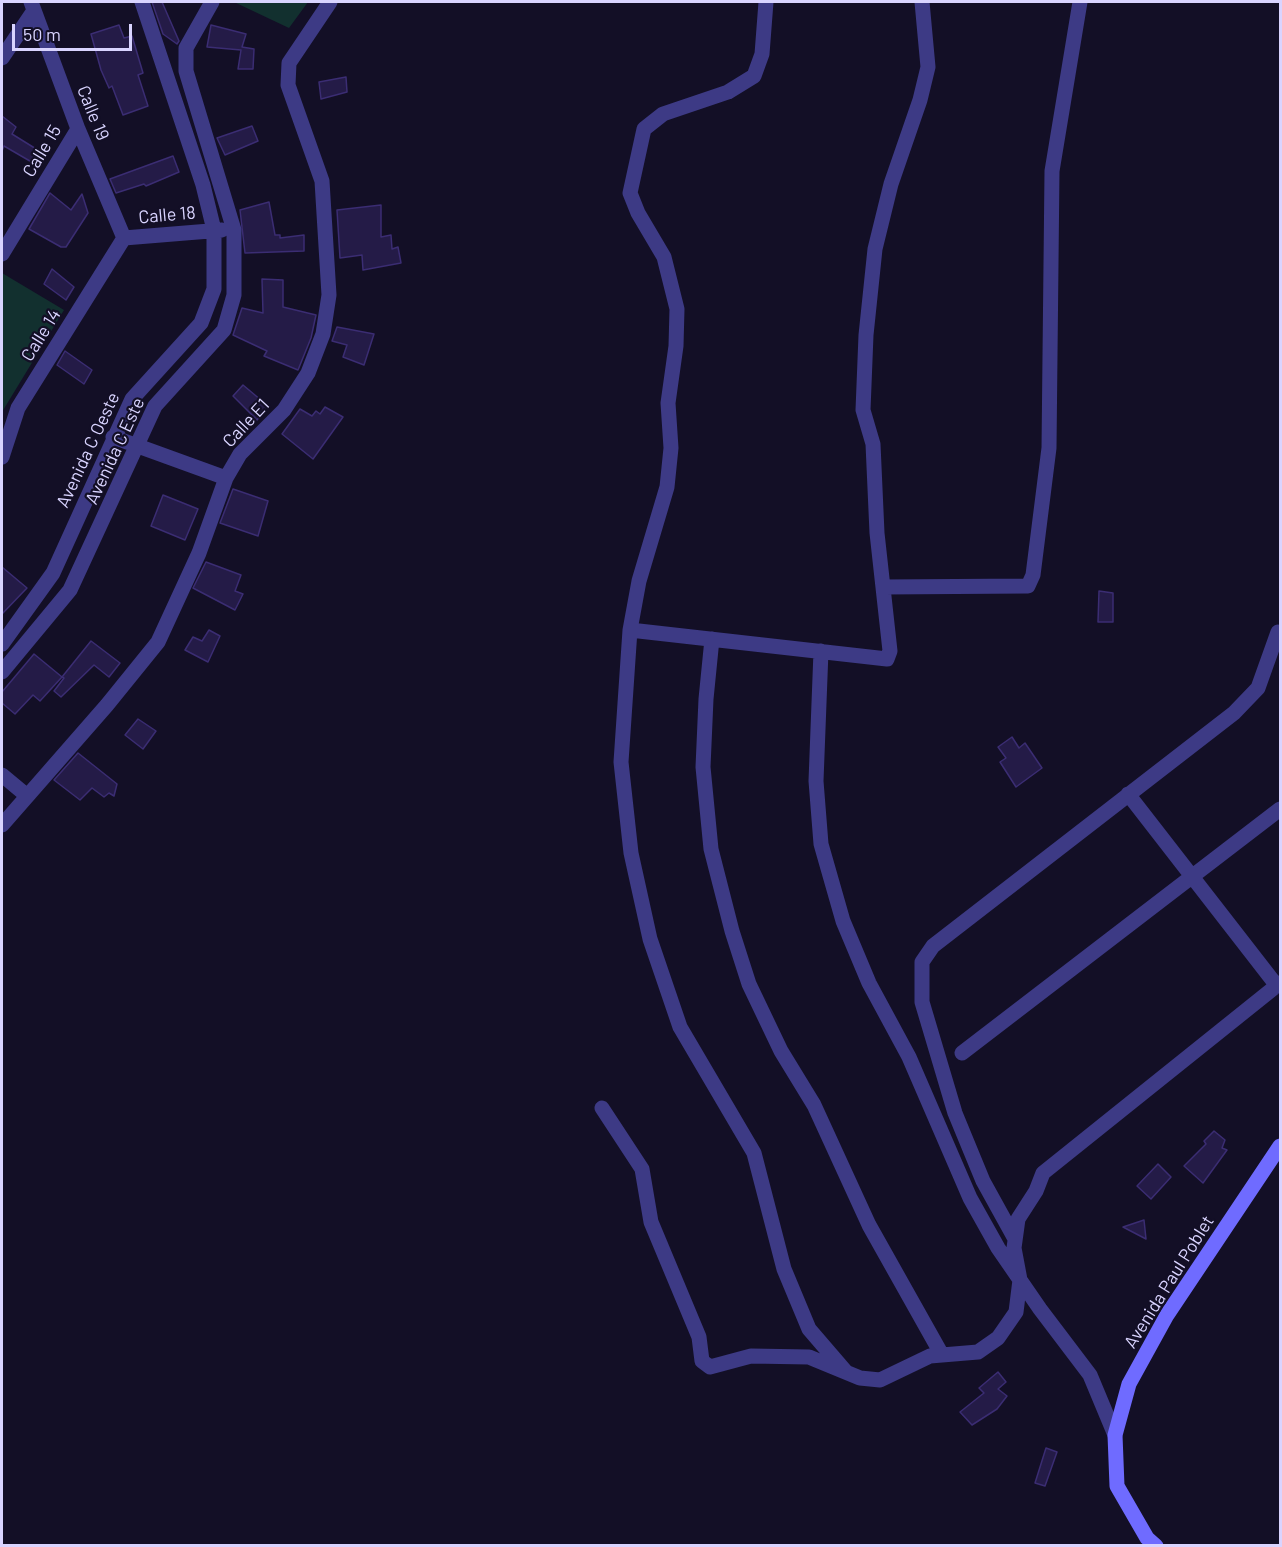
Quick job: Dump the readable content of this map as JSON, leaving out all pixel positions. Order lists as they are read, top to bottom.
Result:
{
  "streets": {
    "main road": ["Avenida Paul Poblet"],
    "street": [
      "Calle 19",
      "Calle 15",
      "Calle 18",
      "Calle 14",
      "Calle E1",
      "Avenida C Oeste",
      "Avenida C Este"
    ]
  },
  "crossings": [
    ["Calle 19", "Calle 15"],
    ["Calle 19", "Calle 18"],
    ["Calle 19", "Calle 14"],
    ["Calle 18", "Calle 14"],
    ["Calle 18", "Avenida C Oeste"],
    ["Calle 18", "Avenida C Este"]
  ],
  "scale_bar": "50 m"
}
